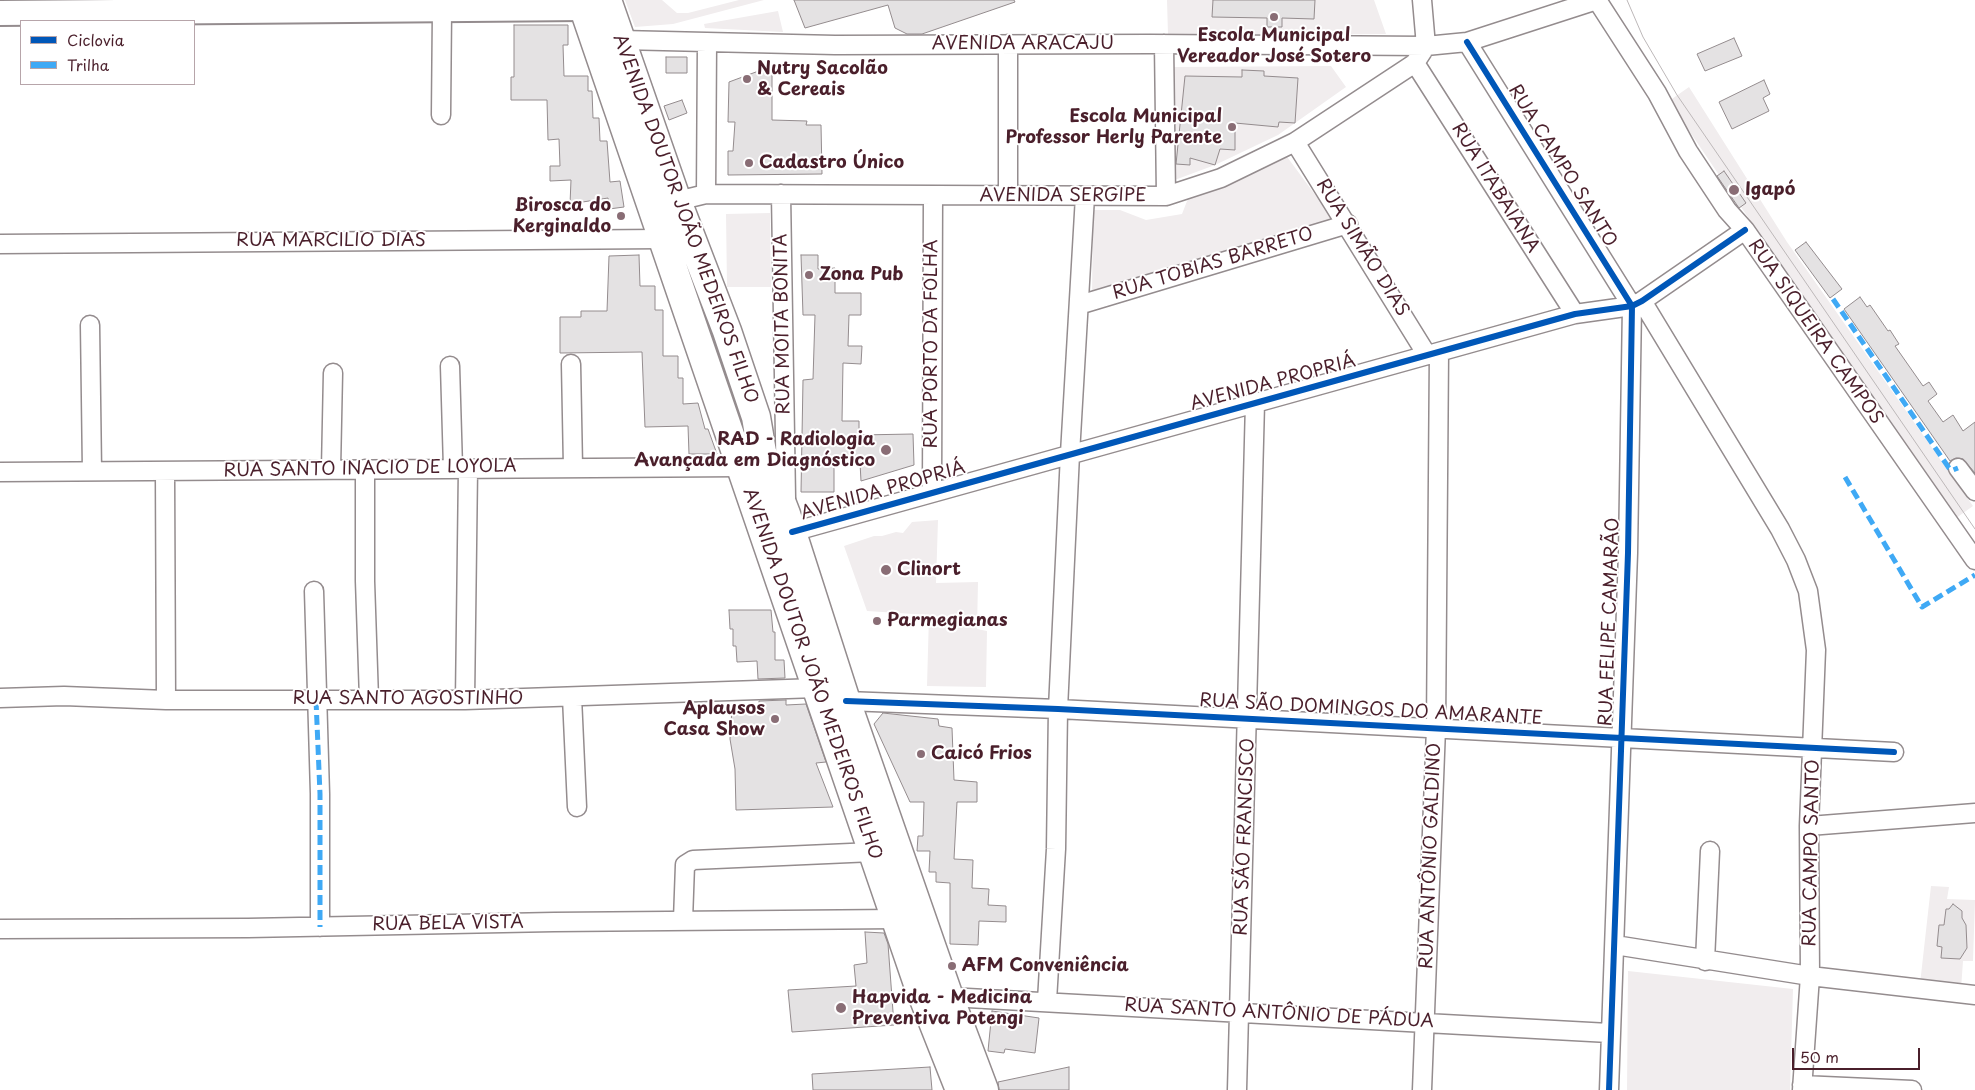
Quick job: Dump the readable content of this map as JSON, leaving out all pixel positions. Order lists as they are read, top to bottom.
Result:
{
  "streets": {
    "main road": ["AVENIDA DOUTOR JOÃO MEDEIROS FILHO"],
    "street": [
      "AVENIDA ARACAJU",
      "RUA CAMPO SANTO",
      "RUA ITABAIANA",
      "AVENIDA SERGIPE",
      "RUA MARCILIO DIAS",
      "RUA SIMÃO DIAS",
      "RUA TOBIAS BARRETO",
      "RUA MOITA BONITA",
      "RUA SIQUEIRA CAMPOS",
      "RUA PORTO DA FOLHA",
      "AVENIDA PROPRIÁ",
      "RUA SANTO INACIO DE LOYOLA",
      "RUA FELIPE CAMARÃO",
      "RUA SANTO AGOSTINHO",
      "RUA SÃO DOMINGOS DO AMARANTE",
      "RUA SÃO FRANCISCO",
      "RUA ANTÔNIO GALDINO",
      "RUA BELA VISTA",
      "RUA SANTO ANTÔNIO DE PÁDUA"
    ]
  },
  "crossings": [
    ["AVENIDA ARACAJU", "RUA CAMPO SANTO"],
    ["AVENIDA ARACAJU", "AVENIDA DOUTOR JOÃO MEDEIROS FILHO"],
    ["AVENIDA ARACAJU", "RUA SIQUEIRA CAMPOS"],
    ["RUA CAMPO SANTO", "AVENIDA PROPRIÁ"],
    ["RUA CAMPO SANTO", "RUA FELIPE CAMARÃO"],
    ["RUA CAMPO SANTO", "RUA SÃO DOMINGOS DO AMARANTE"],
    ["RUA ITABAIANA", "AVENIDA SERGIPE"],
    ["RUA ITABAIANA", "AVENIDA PROPRIÁ"],
    ["AVENIDA SERGIPE", "AVENIDA DOUTOR JOÃO MEDEIROS FILHO"],
    ["AVENIDA SERGIPE", "RUA SIMÃO DIAS"],
    ["AVENIDA SERGIPE", "RUA MOITA BONITA"],
    ["AVENIDA SERGIPE", "RUA PORTO DA FOLHA"],
    ["AVENIDA DOUTOR JOÃO MEDEIROS FILHO", "RUA MARCILIO DIAS"],
    ["AVENIDA DOUTOR JOÃO MEDEIROS FILHO", "RUA MOITA BONITA"],
    ["AVENIDA DOUTOR JOÃO MEDEIROS FILHO", "AVENIDA PROPRIÁ"],
    ["AVENIDA DOUTOR JOÃO MEDEIROS FILHO", "RUA SANTO INACIO DE LOYOLA"],
    ["AVENIDA DOUTOR JOÃO MEDEIROS FILHO", "RUA SANTO AGOSTINHO"],
    ["AVENIDA DOUTOR JOÃO MEDEIROS FILHO", "RUA SÃO DOMINGOS DO AMARANTE"],
    ["AVENIDA DOUTOR JOÃO MEDEIROS FILHO", "RUA BELA VISTA"],
    ["AVENIDA DOUTOR JOÃO MEDEIROS FILHO", "RUA SANTO ANTÔNIO DE PÁDUA"],
    ["RUA SIMÃO DIAS", "RUA TOBIAS BARRETO"],
    ["RUA SIMÃO DIAS", "AVENIDA PROPRIÁ"],
    ["RUA SIMÃO DIAS", "RUA ANTÔNIO GALDINO"],
    ["RUA MOITA BONITA", "AVENIDA PROPRIÁ"],
    ["RUA SIQUEIRA CAMPOS", "AVENIDA PROPRIÁ"],
    ["RUA PORTO DA FOLHA", "AVENIDA PROPRIÁ"],
    ["AVENIDA PROPRIÁ", "RUA FELIPE CAMARÃO"],
    ["AVENIDA PROPRIÁ", "RUA SÃO FRANCISCO"],
    ["AVENIDA PROPRIÁ", "RUA ANTÔNIO GALDINO"],
    ["RUA FELIPE CAMARÃO", "RUA SÃO DOMINGOS DO AMARANTE"],
    ["RUA FELIPE CAMARÃO", "RUA SANTO ANTÔNIO DE PÁDUA"],
    ["RUA SÃO DOMINGOS DO AMARANTE", "RUA SÃO FRANCISCO"],
    ["RUA SÃO DOMINGOS DO AMARANTE", "RUA ANTÔNIO GALDINO"],
    ["RUA SÃO FRANCISCO", "RUA SANTO ANTÔNIO DE PÁDUA"],
    ["RUA ANTÔNIO GALDINO", "RUA SANTO ANTÔNIO DE PÁDUA"]
  ],
  "places": [
    "Escola Municipal Vereador José Sotero",
    "Nutry Sacolão & Cereais",
    "Escola Municipal Professor Herly Parente",
    "Cadastro Único",
    "Igapó",
    "Birosca do Kerginaldo",
    "Zona Pub",
    "RAD - Radiologia Avançada em Diagnóstico",
    "Clinort",
    "Parmegianas",
    "Aplausos Casa Show",
    "Caicó Frios",
    "AFM Conveniência",
    "Hapvida - Medicina Preventiva Potengi"
  ],
  "legend": ["Ciclovia", "Trilha"],
  "scale_bar": "50 m"
}
